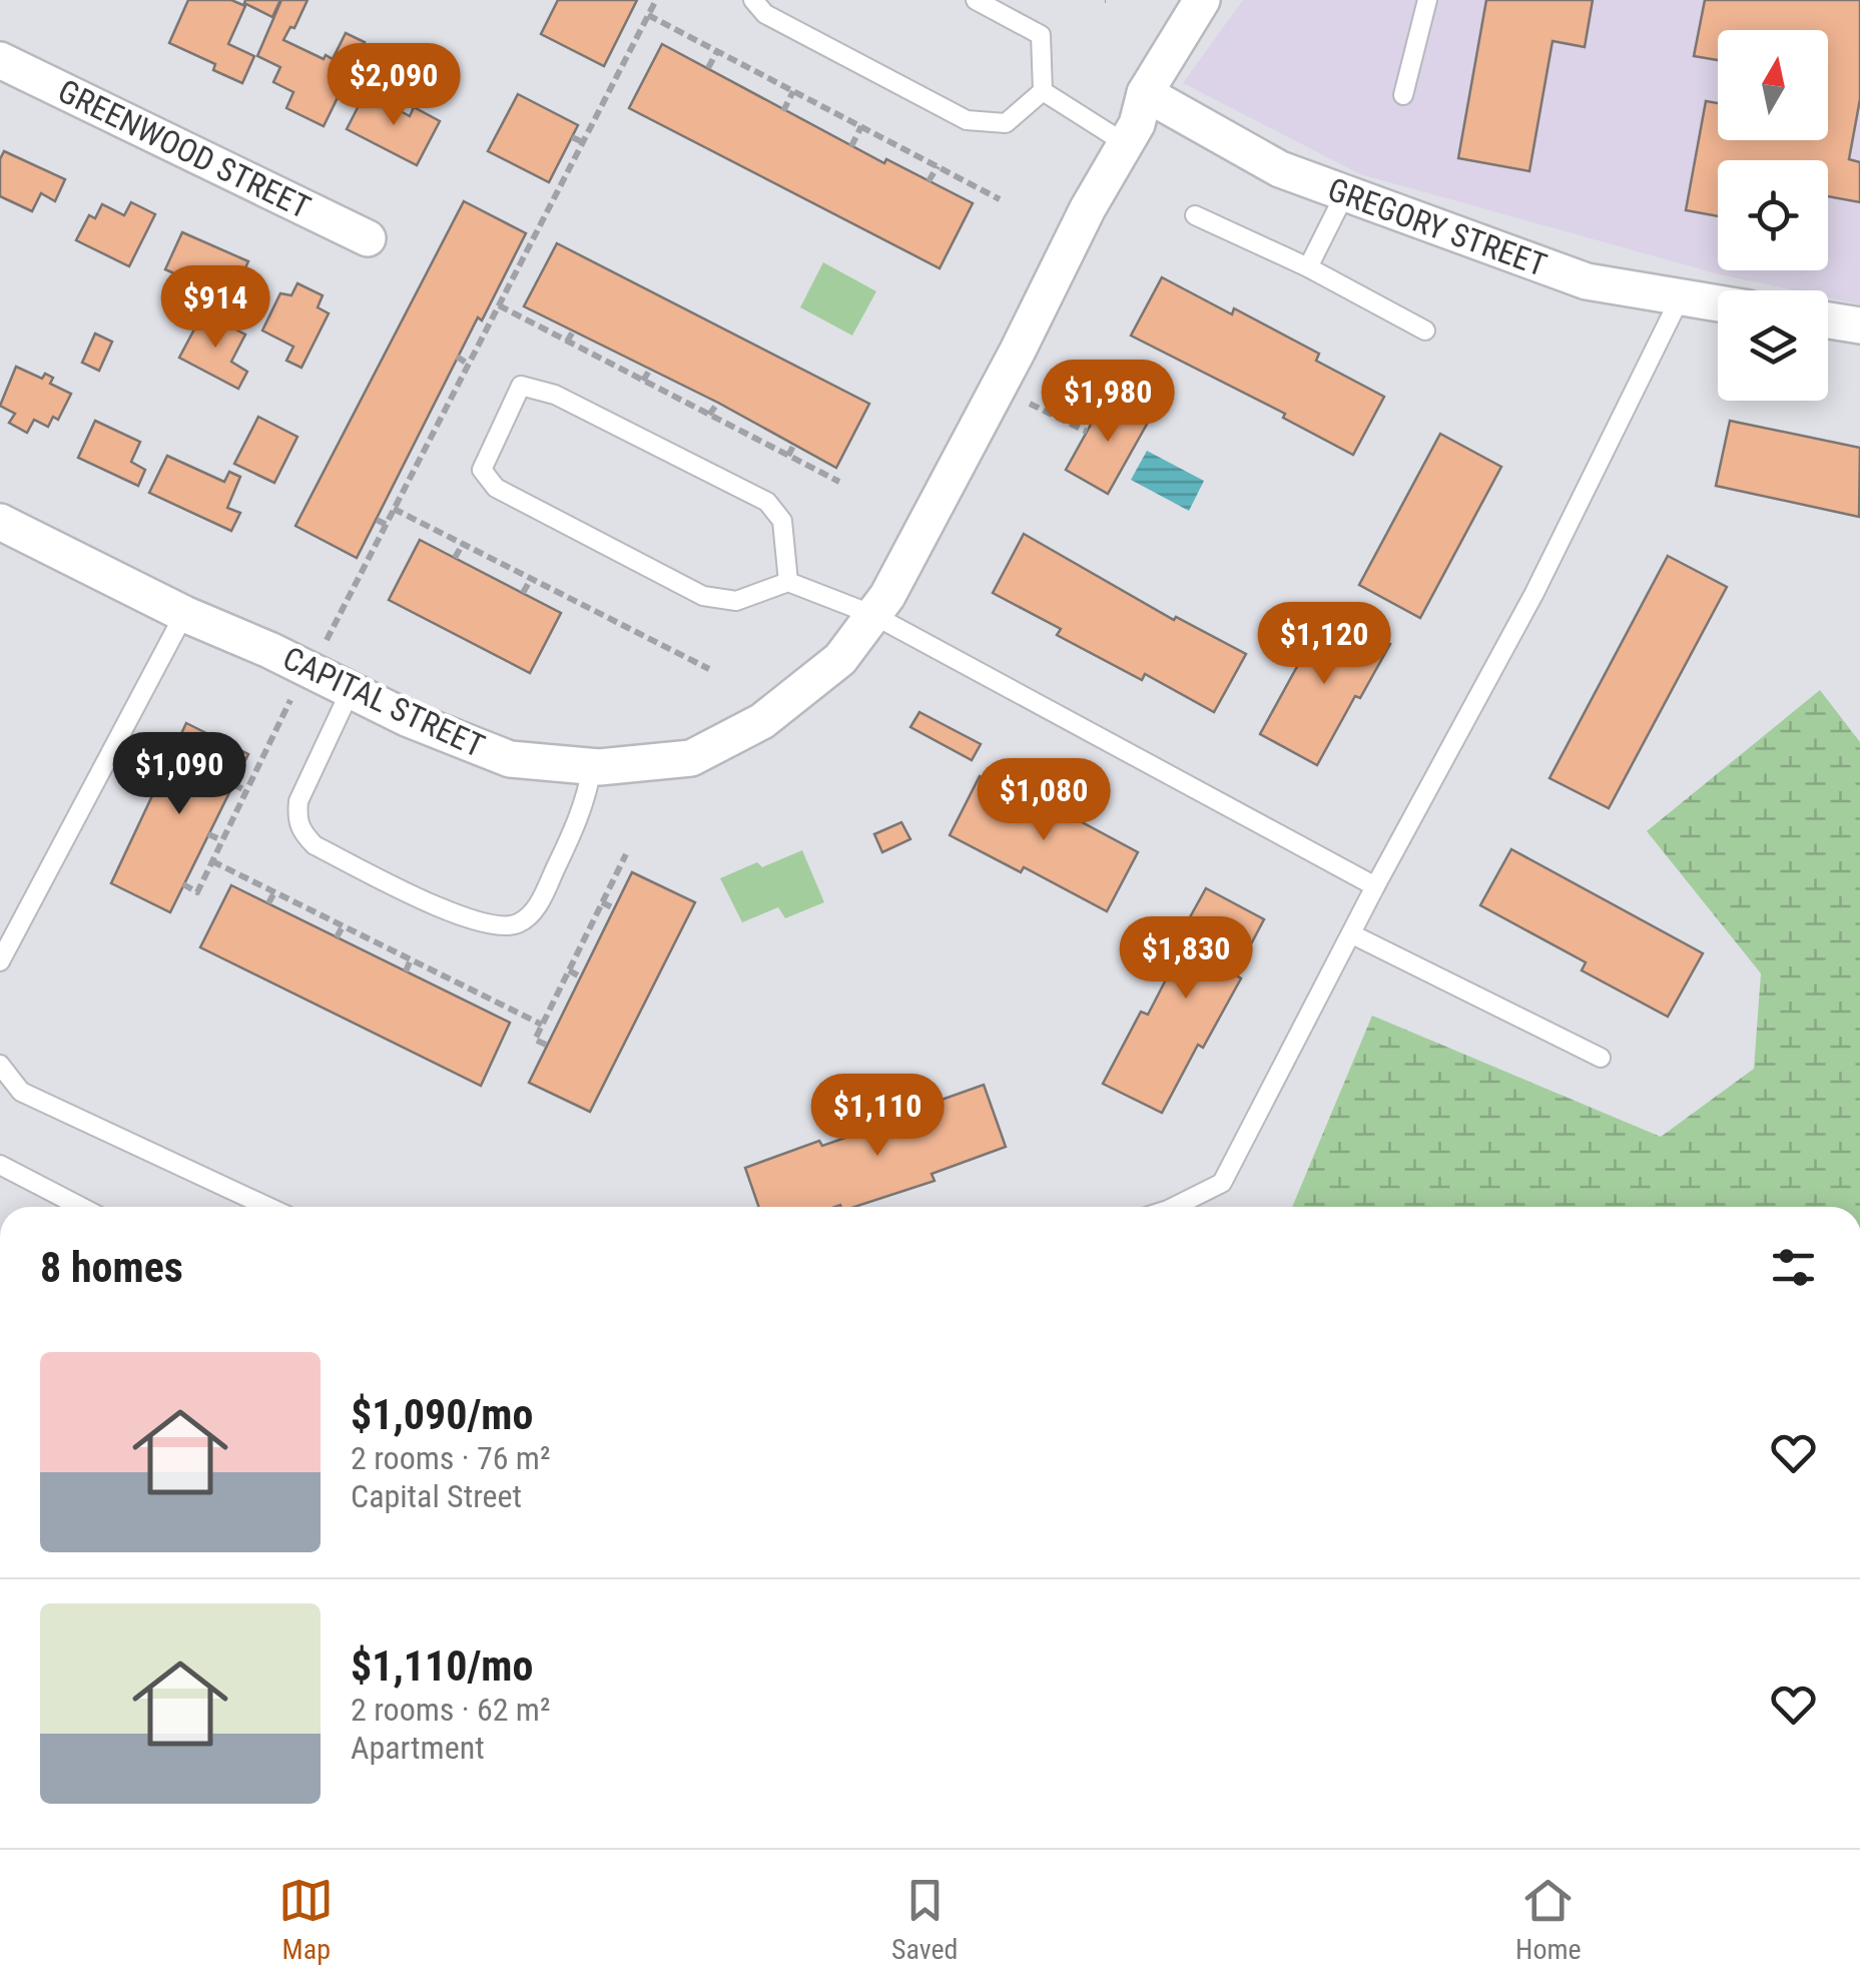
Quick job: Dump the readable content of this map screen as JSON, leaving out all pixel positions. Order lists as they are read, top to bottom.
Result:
{
  "streets": {
    "street": ["GREENWOOD STREET", "GREGORY STREET", "CAPITAL STREET"]
  },
  "crossings": [
    ["GREGORY STREET", "CAPITAL STREET"]
  ],
  "north": "top",
  "page": {
    "price": [
      "$2,090",
      "$914",
      "$1,980",
      "$1,120",
      "$1,090",
      "$1,080",
      "$1,830",
      "$1,110"
    ],
    "heading": "8 homes",
    "list": [
      {
        "name": "$1,090/mo",
        "note": "2 rooms · 76 m² · Capital Street"
      },
      {
        "name": "$1,110/mo",
        "note": "2 rooms · 62 m² · Apartment"
      }
    ],
    "tabs": ["Map", "Saved", "Home"]
  }
}
